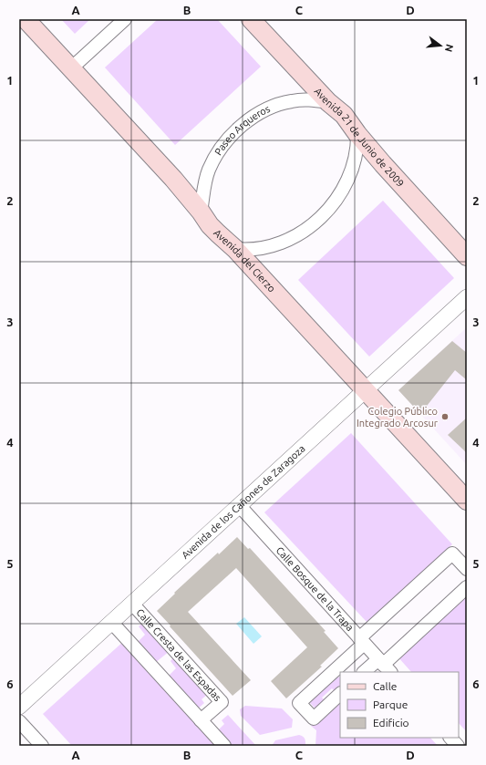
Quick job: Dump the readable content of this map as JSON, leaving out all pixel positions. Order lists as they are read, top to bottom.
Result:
{
  "streets": {
    "main road": ["Avenida 21 de Junio de 2009", "Avenida del Cierzo"],
    "street": [
      "Paseo Arqueros",
      "Avenida de los Cañones de Zaragoza",
      "Calle Bosque de la Trapa",
      "Calle Cresta de las Espadas"
    ]
  },
  "crossings": [
    ["Paseo Arqueros", "Avenida 21 de Junio de 2009"],
    ["Paseo Arqueros", "Avenida del Cierzo"],
    ["Avenida del Cierzo", "Avenida de los Cañones de Zaragoza"],
    ["Avenida de los Cañones de Zaragoza", "Calle Bosque de la Trapa"],
    ["Avenida de los Cañones de Zaragoza", "Calle Cresta de las Espadas"]
  ],
  "places": ["Colegio Público Integrado Arcosur"],
  "legend": ["Calle", "Parque", "Edificio"],
  "north": "right",
  "grid": {
    "columns": [
      "A",
      "B",
      "C",
      "D"
    ],
    "rows": [
      "1",
      "2",
      "3",
      "4",
      "5",
      "6"
    ]
  }
}
